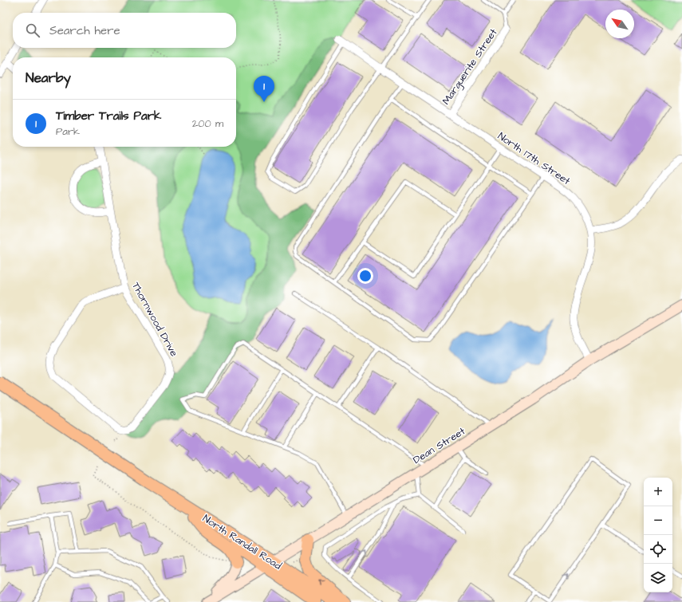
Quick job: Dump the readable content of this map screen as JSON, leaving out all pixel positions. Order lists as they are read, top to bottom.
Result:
{
  "streets": {
    "main road": ["North Randall Road"],
    "street": [
      "Marguerite Street",
      "North 17th Street",
      "Thornwood Drive",
      "Dean Street"
    ]
  },
  "crossings": [
    ["Marguerite Street", "North 17th Street"],
    ["North 17th Street", "Dean Street"],
    ["Dean Street", "North Randall Road"]
  ],
  "north": "top left",
  "page": {
    "search": "Search here",
    "heading": "Nearby",
    "pins": "1",
    "list": [
      {
        "mark": "1",
        "name": "Timber Trails Park",
        "note": "Park",
        "value": "200 m"
      }
    ],
    "map_buttons": ["+", "−"]
  }
}
